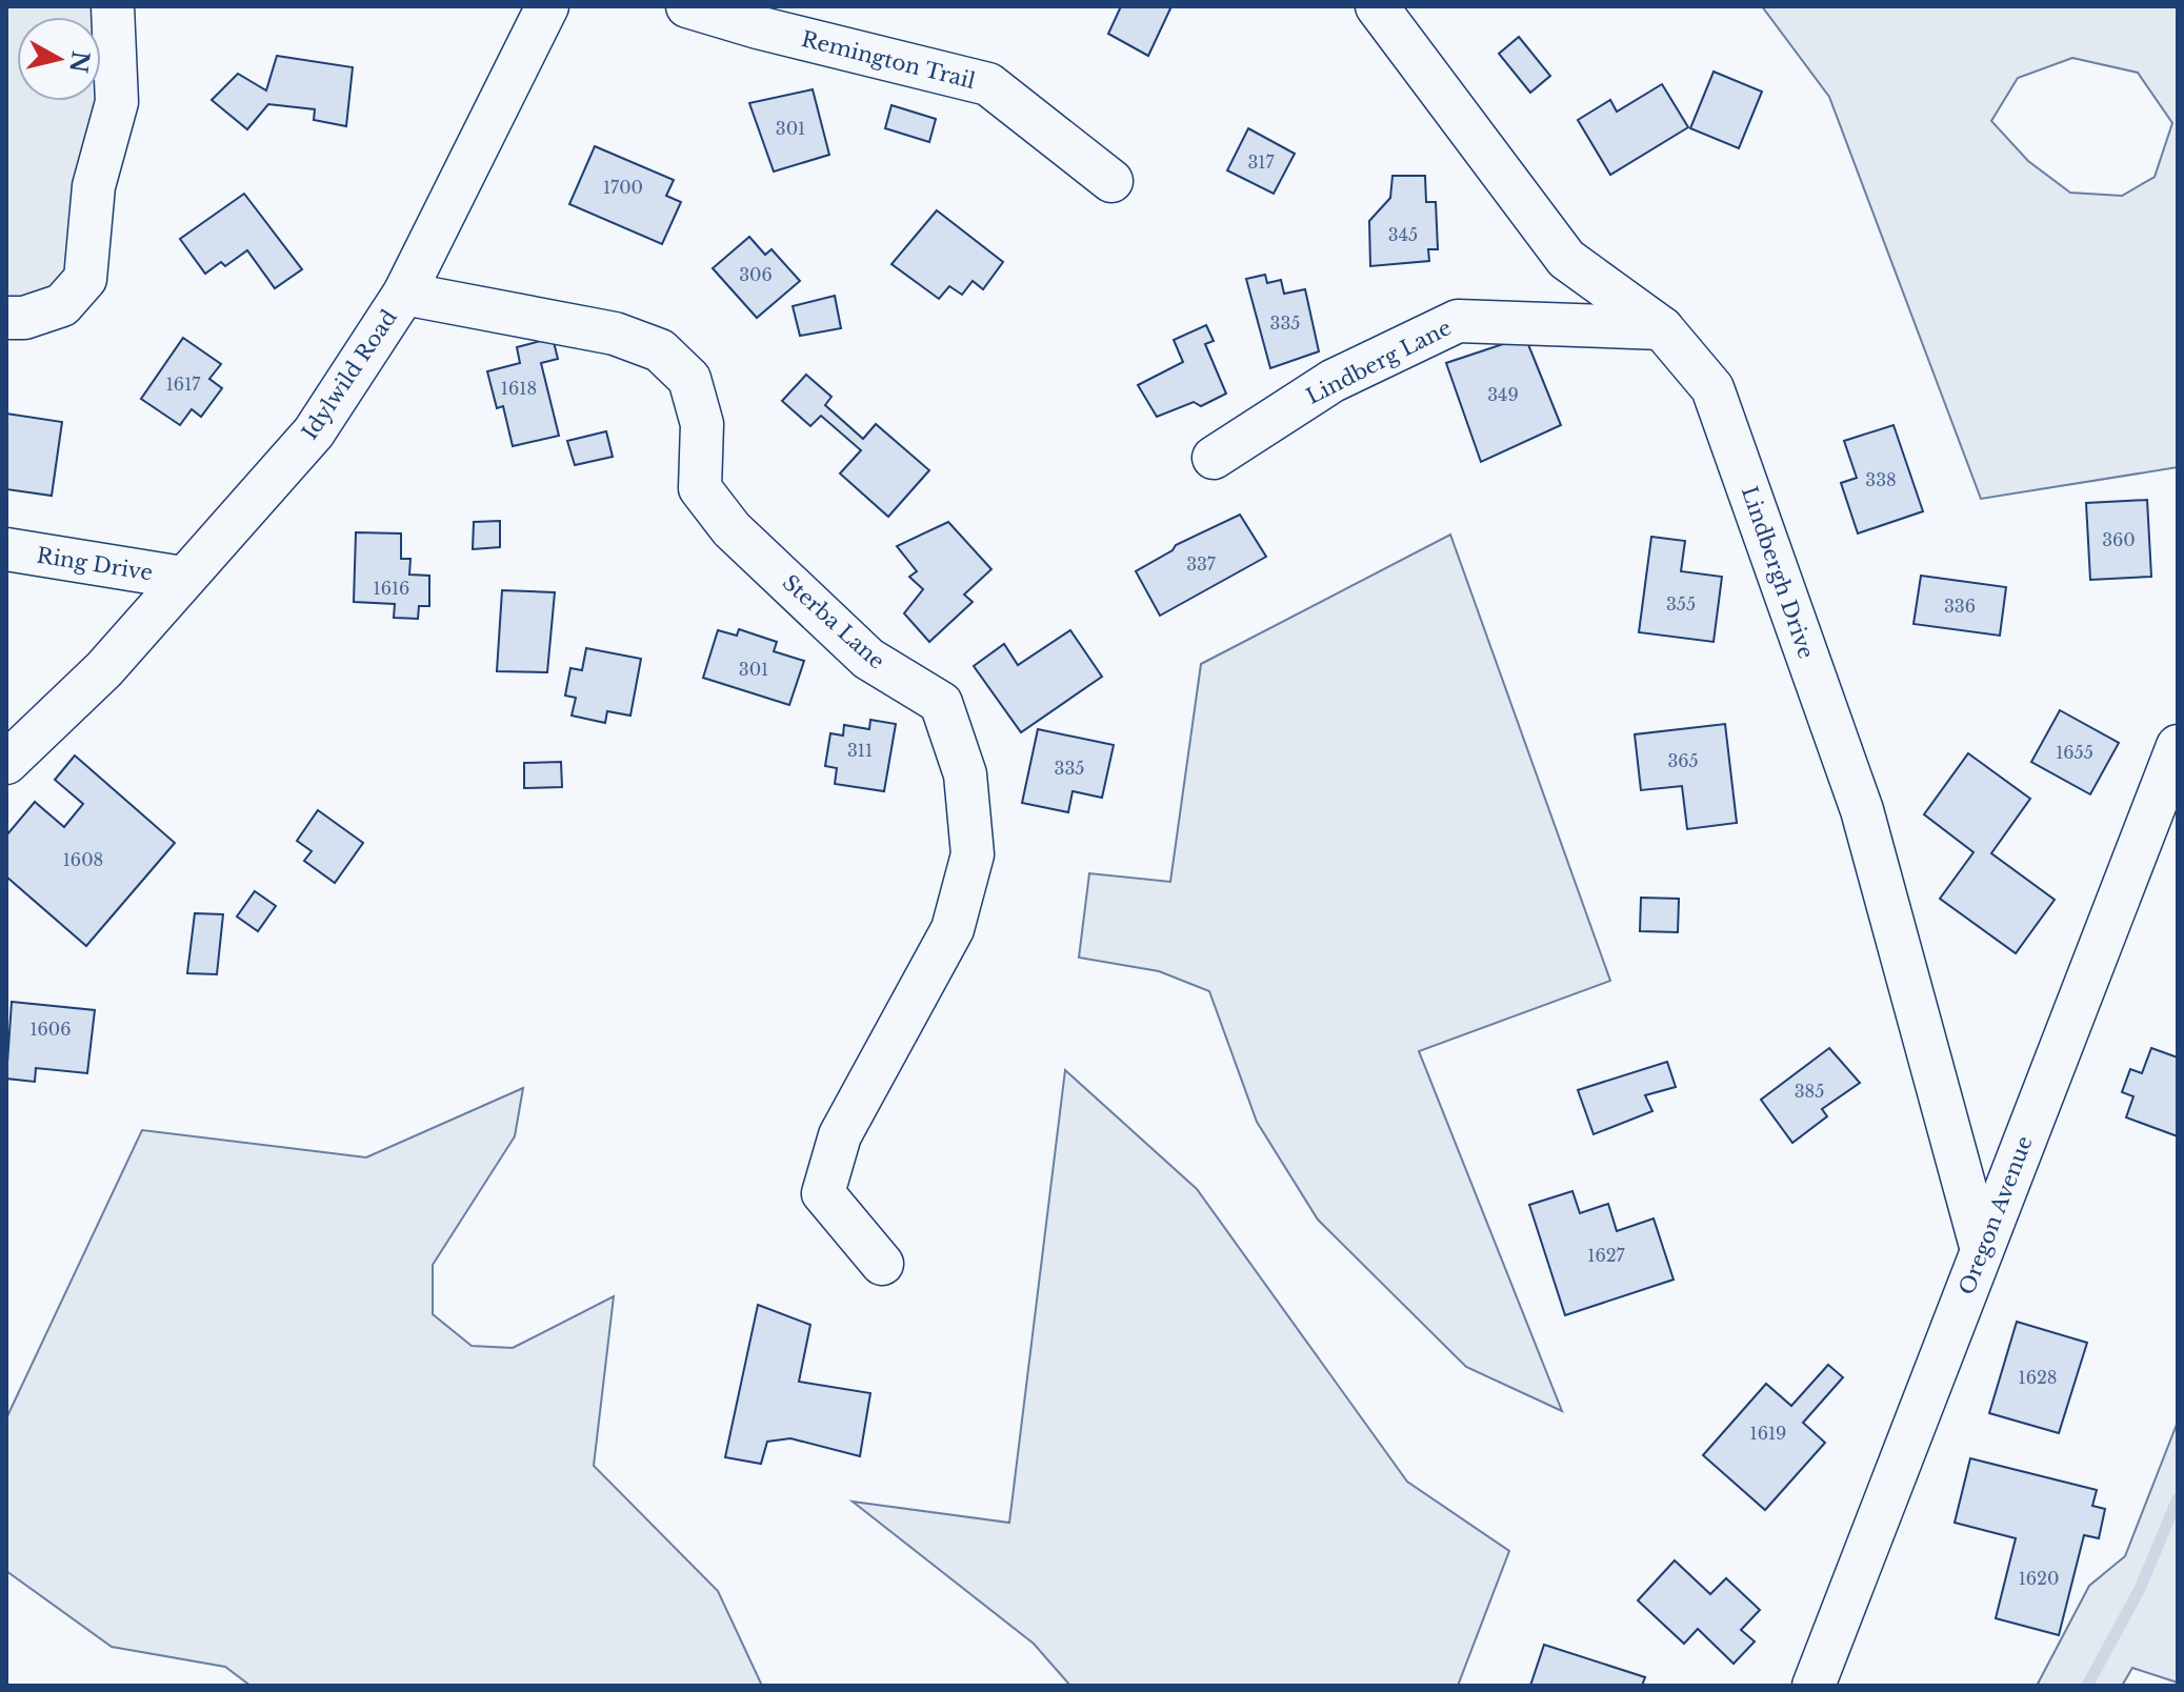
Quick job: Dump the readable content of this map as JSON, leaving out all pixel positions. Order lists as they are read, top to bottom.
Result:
{
  "streets": {
    "street": [
      "Remington Trail",
      "Lindberg Lane",
      "Idylwild Road",
      "Ring Drive",
      "Lindbergh Drive",
      "Sterba Lane",
      "Oregon Avenue"
    ]
  },
  "crossings": [
    ["Lindberg Lane", "Lindbergh Drive"],
    ["Idylwild Road", "Ring Drive"],
    ["Idylwild Road", "Sterba Lane"],
    ["Lindbergh Drive", "Oregon Avenue"]
  ],
  "house_numbers": [
    "301",
    "317",
    "1700",
    "345",
    "306",
    "335",
    "1617",
    "1618",
    "349",
    "338",
    "360",
    "337",
    "1616",
    "355",
    "336",
    "301",
    "311",
    "1655",
    "365",
    "335",
    "1608",
    "1606",
    "385",
    "1627",
    "1628",
    "1619",
    "1620"
  ],
  "north": "right"
}
